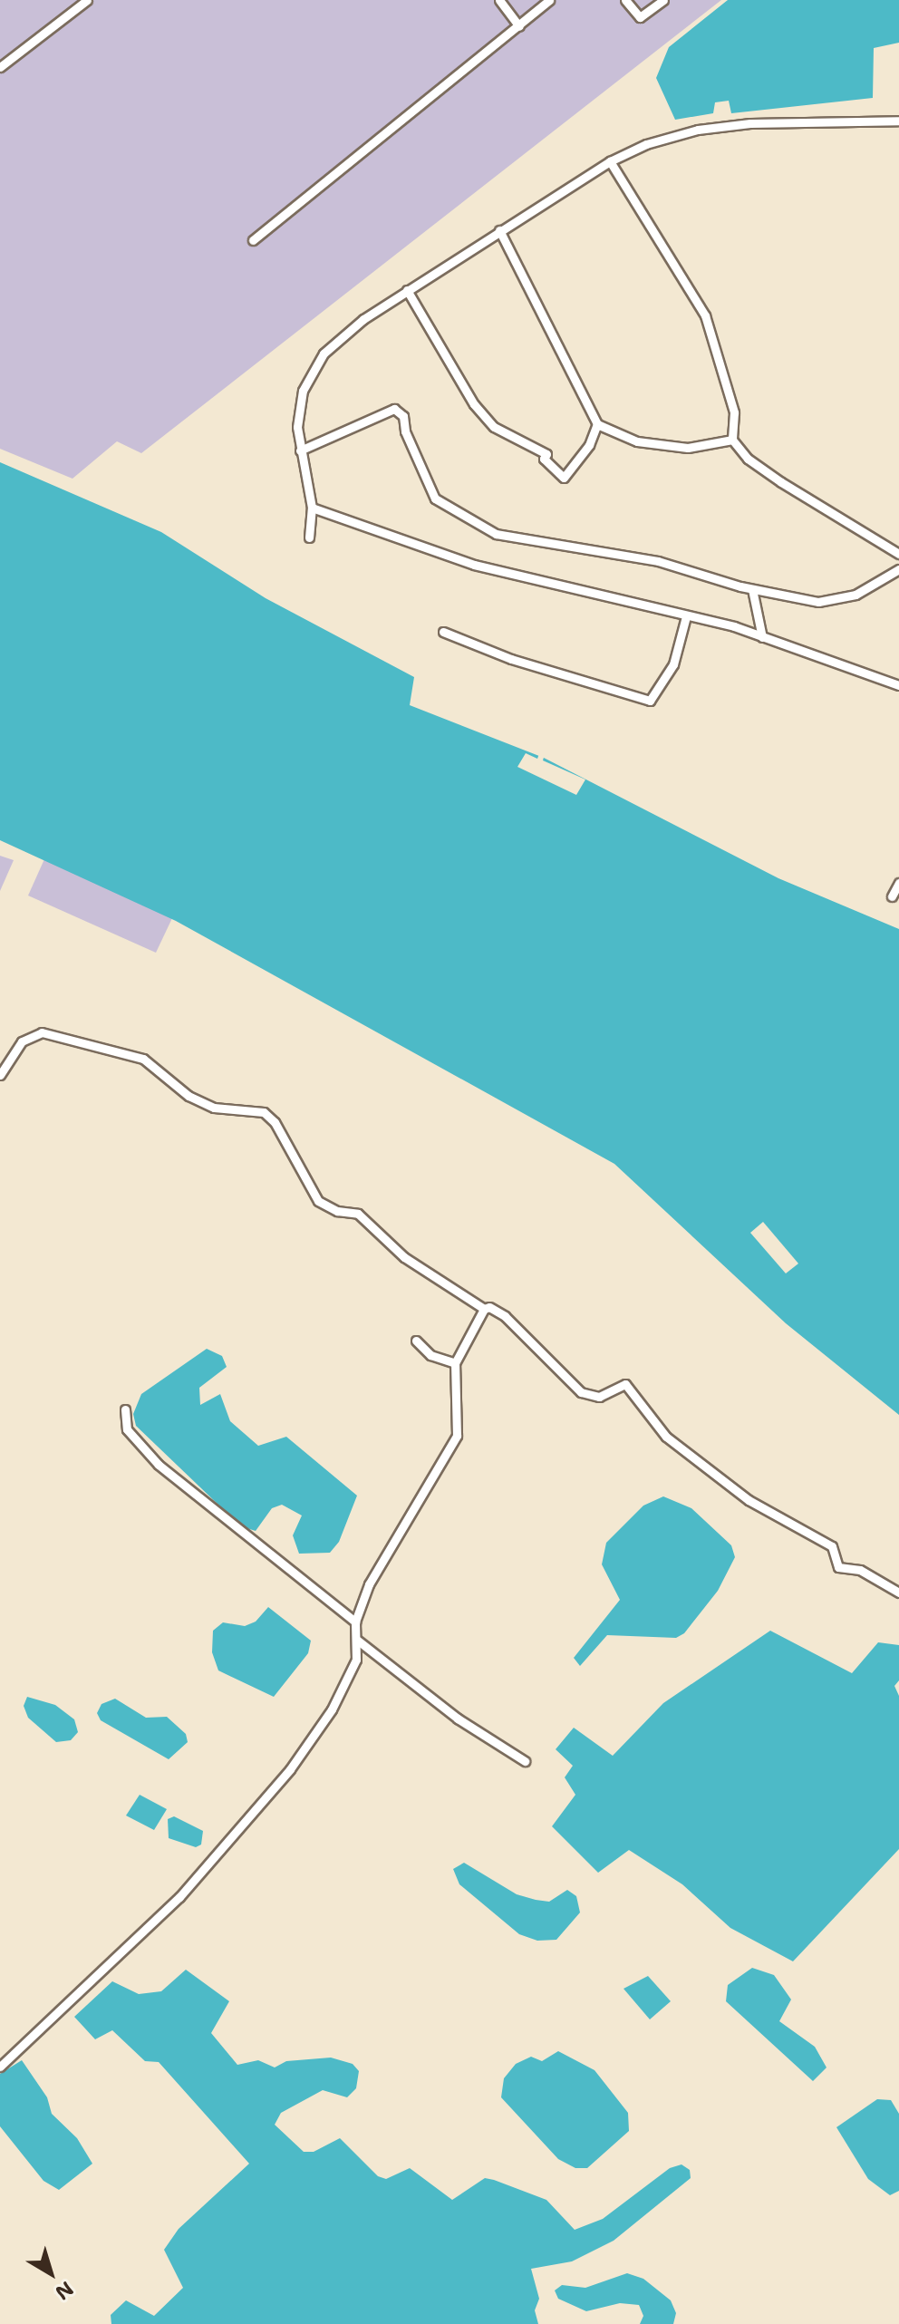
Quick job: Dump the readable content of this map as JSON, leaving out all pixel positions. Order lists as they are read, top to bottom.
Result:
{
  "north": "bottom right"
}
